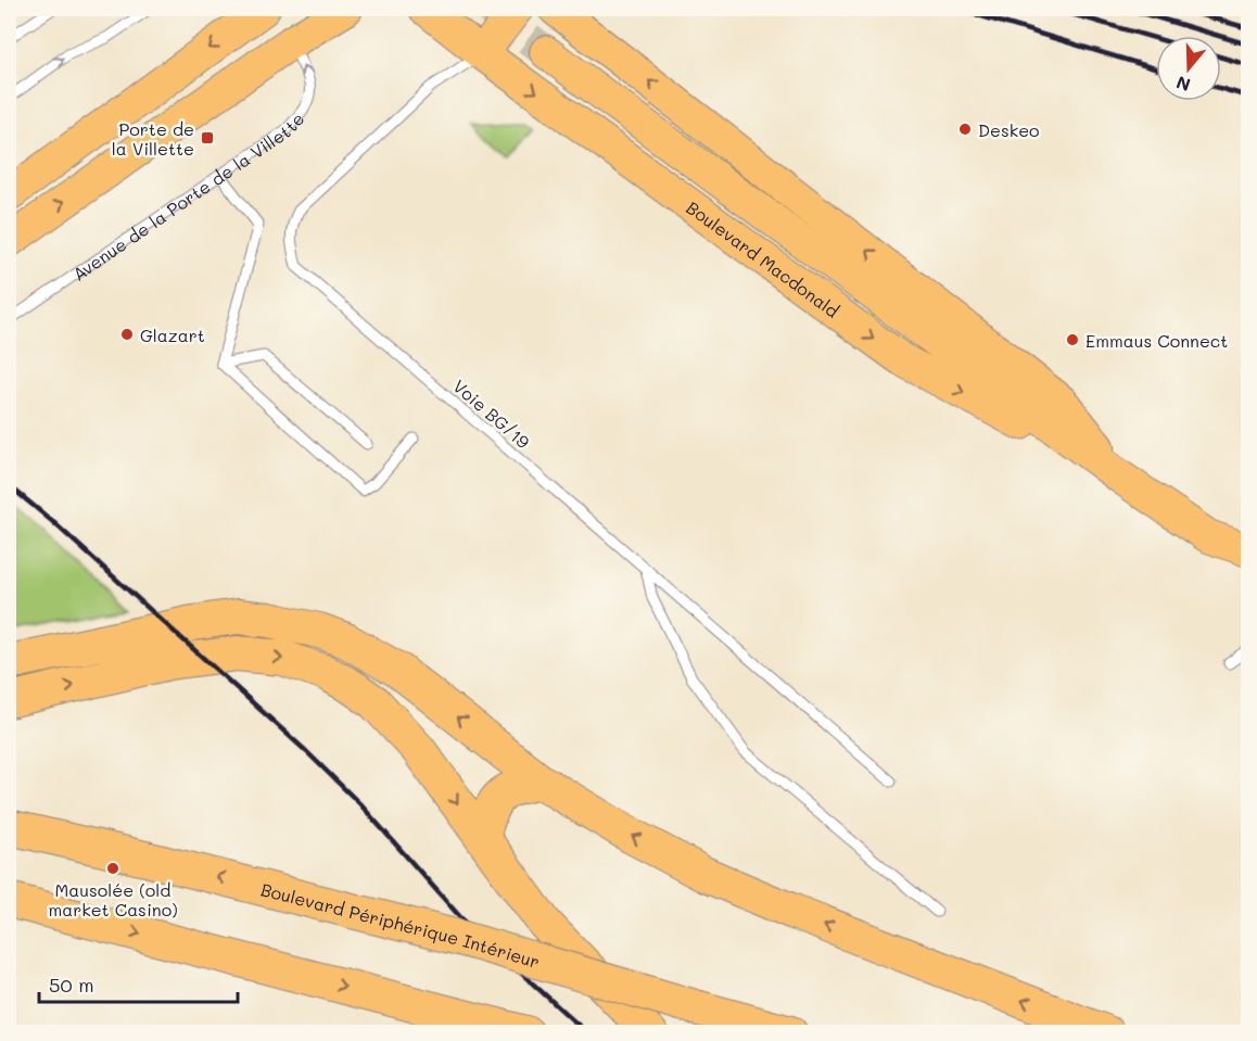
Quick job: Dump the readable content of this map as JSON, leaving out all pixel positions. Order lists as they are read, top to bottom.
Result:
{
  "streets": {
    "highway": ["Boulevard Périphérique Intérieur"],
    "main road": ["Boulevard Macdonald"],
    "lane": ["Avenue de la Porte de la Villette", "Voie BG/19"]
  },
  "crossings": [
    ["Boulevard Macdonald", "Voie BG/19"]
  ],
  "places": {
    "other": [
      "Deskeo",
      "Glazart",
      "Emmaus Connect",
      "Mausolée (old market Casino)"
    ],
    "transit": ["Porte de la Villette"]
  },
  "scale_bar": "50 m",
  "north": "bottom"
}
